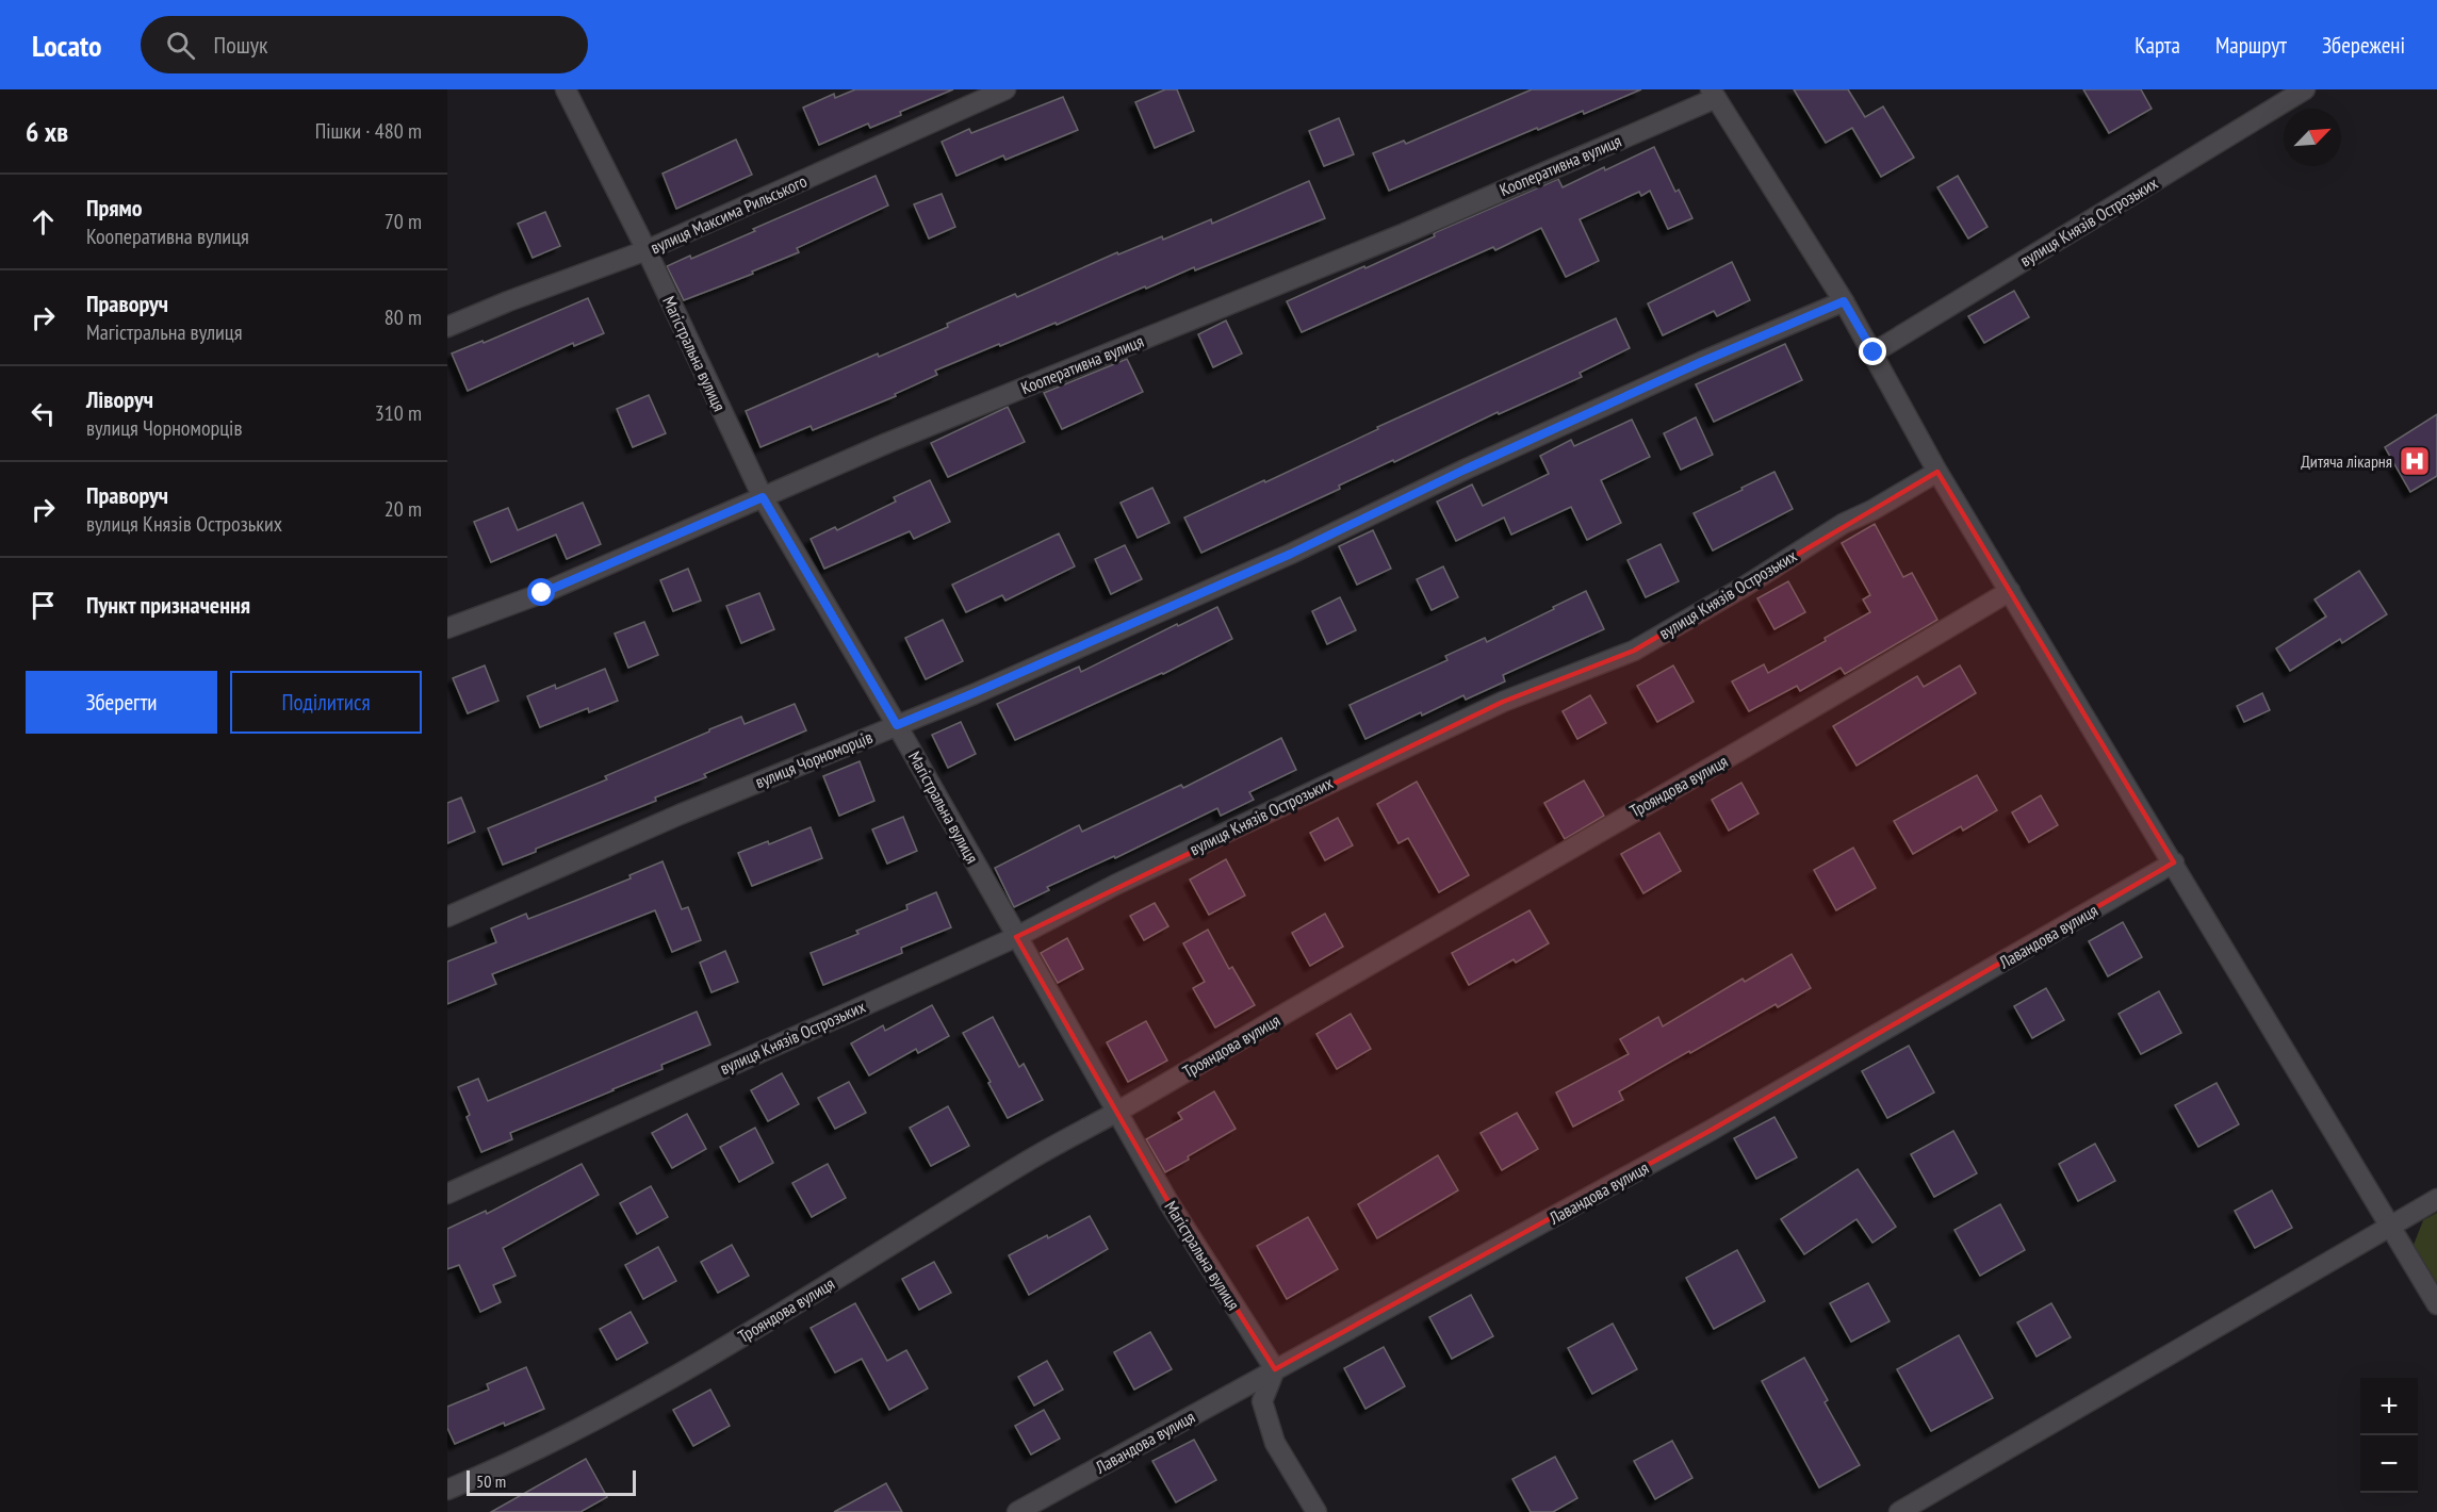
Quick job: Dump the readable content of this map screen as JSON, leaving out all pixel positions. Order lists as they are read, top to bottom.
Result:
{
  "streets": {
    "street": [
      "Кооперативна вулиця",
      "вулиця Максима Рильського",
      "вулиця Князів Острозьких",
      "Магістральна вулиця",
      "вулиця Чорноморців",
      "Трояндова вулиця",
      "Лавандова вулиця"
    ]
  },
  "crossings": [
    ["Кооперативна вулиця", "Магістральна вулиця"],
    ["вулиця Максима Рильського", "Магістральна вулиця"],
    ["вулиця Князів Острозьких", "Магістральна вулиця"],
    ["Магістральна вулиця", "вулиця Чорноморців"],
    ["Магістральна вулиця", "Трояндова вулиця"],
    ["Магістральна вулиця", "Лавандова вулиця"]
  ],
  "places": {
    "hospital": ["Дитяча лікарня"]
  },
  "scale_bar": "50 m",
  "north": "top right",
  "page": {
    "header": "Locato",
    "search": "Пошук",
    "nav": ["Карта", "Маршрут", "Збережені"],
    "heading": ["6 хв", "Пішки · 480 m"],
    "list": [
      ["Прямо", "Кооперативна вулиця", "70 m"],
      ["Праворуч", "Магістральна вулиця", "80 m"],
      ["Ліворуч", "вулиця Чорноморців", "310 m"],
      ["Праворуч", "вулиця Князів Острозьких", "20 m"],
      "Пункт призначення"
    ],
    "buttons": ["Зберегти", "Поділитися"],
    "map_buttons": ["+", "−"],
    "scale": "50 m"
  }
}
